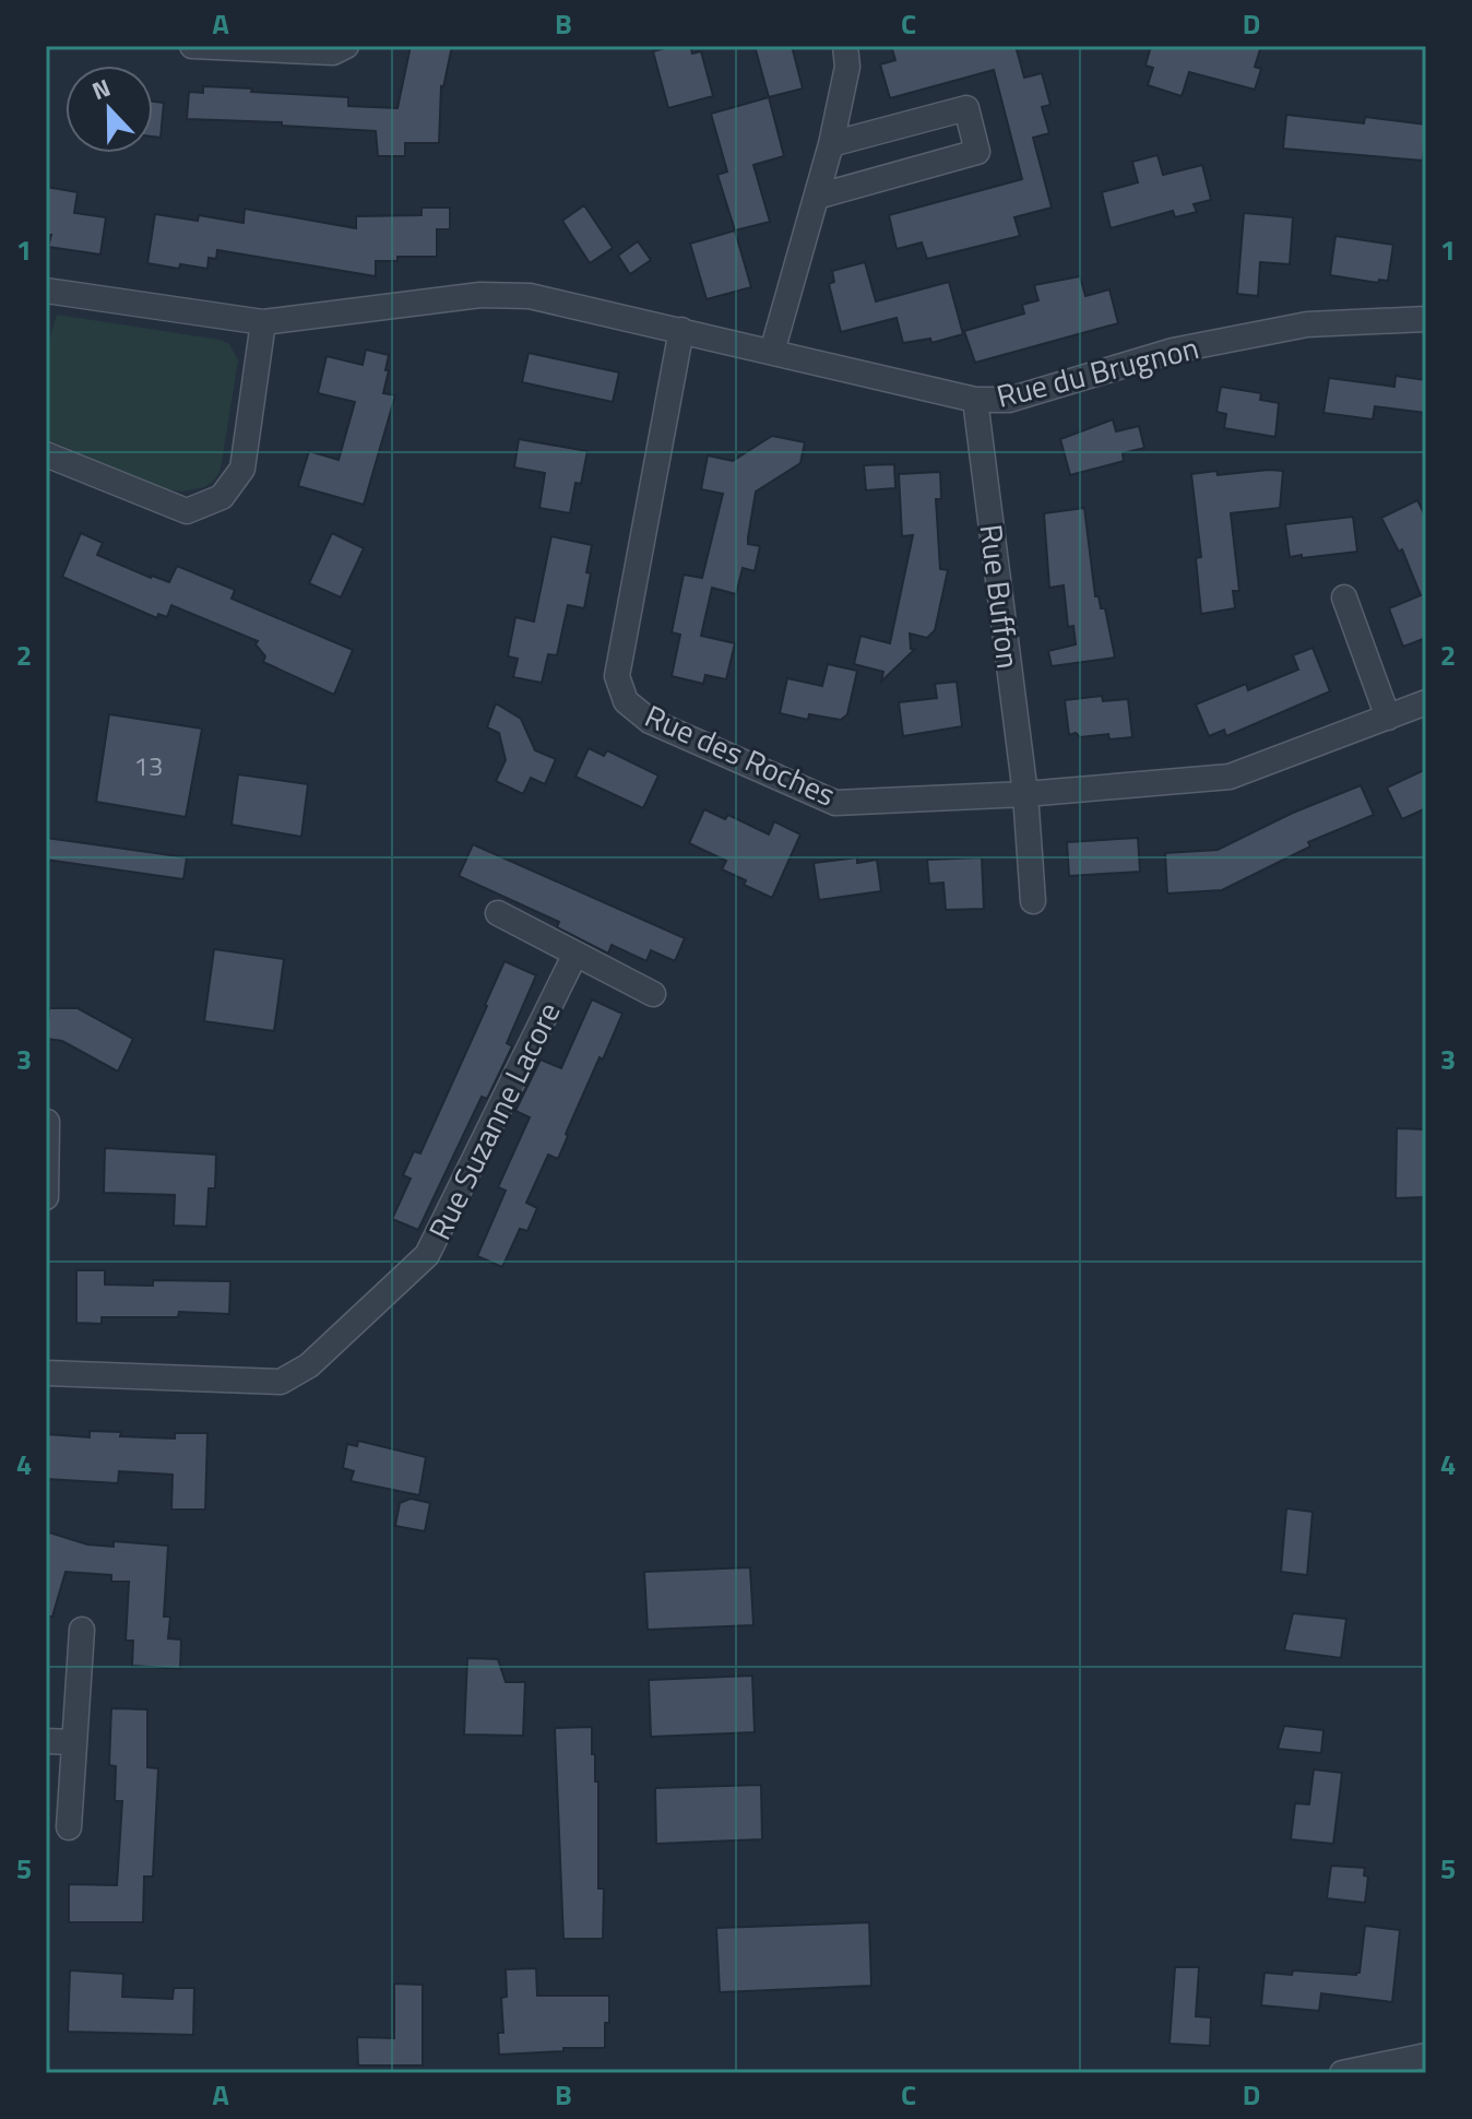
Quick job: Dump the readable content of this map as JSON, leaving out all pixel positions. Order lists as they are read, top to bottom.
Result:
{
  "streets": {
    "street": [
      "Rue du Brugnon",
      "Rue Buffon",
      "Rue des Roches",
      "Rue Suzanne Lacore"
    ]
  },
  "crossings": [
    ["Rue du Brugnon", "Rue Buffon"],
    ["Rue du Brugnon", "Rue des Roches"],
    ["Rue Buffon", "Rue des Roches"]
  ],
  "house_numbers": ["13"],
  "north": "top",
  "grid": {
    "columns": [
      "A",
      "B",
      "C",
      "D"
    ],
    "rows": [
      "1",
      "2",
      "3",
      "4",
      "5"
    ]
  }
}
